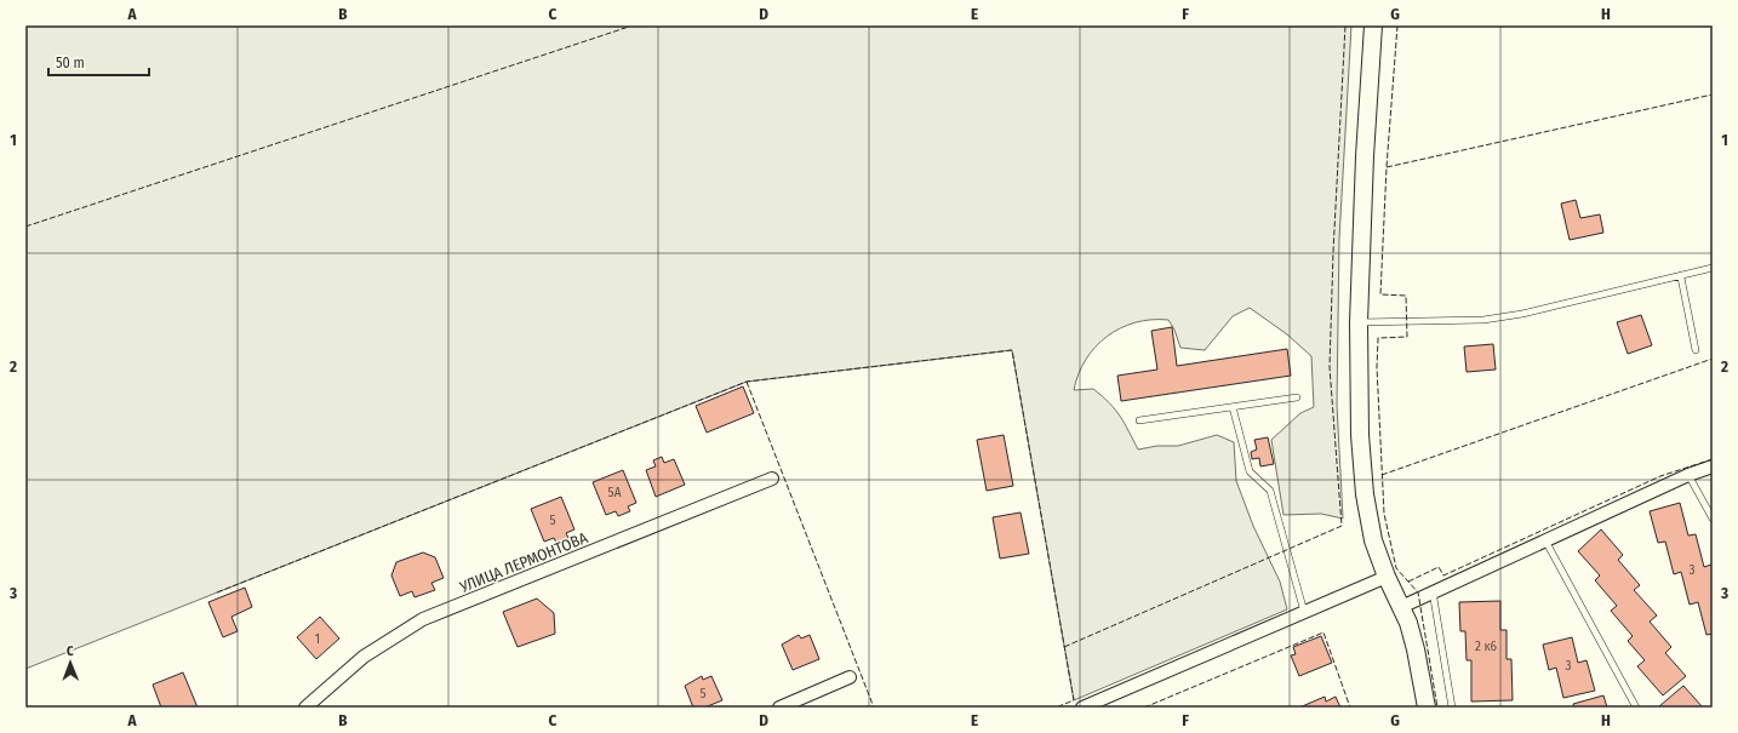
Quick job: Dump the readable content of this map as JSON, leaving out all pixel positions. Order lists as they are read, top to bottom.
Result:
{
  "streets": {
    "street": ["УЛИЦА ЛЕРМОНТОВА"]
  },
  "house_numbers": [
    "5А",
    "5",
    "3",
    "1",
    "2 к6",
    "3",
    "5"
  ],
  "scale_bar": "50 m",
  "north": "top",
  "grid": {
    "columns": [
      "A",
      "B",
      "C",
      "D",
      "E",
      "F",
      "G",
      "H"
    ],
    "rows": ["1", "2", "3"]
  }
}
